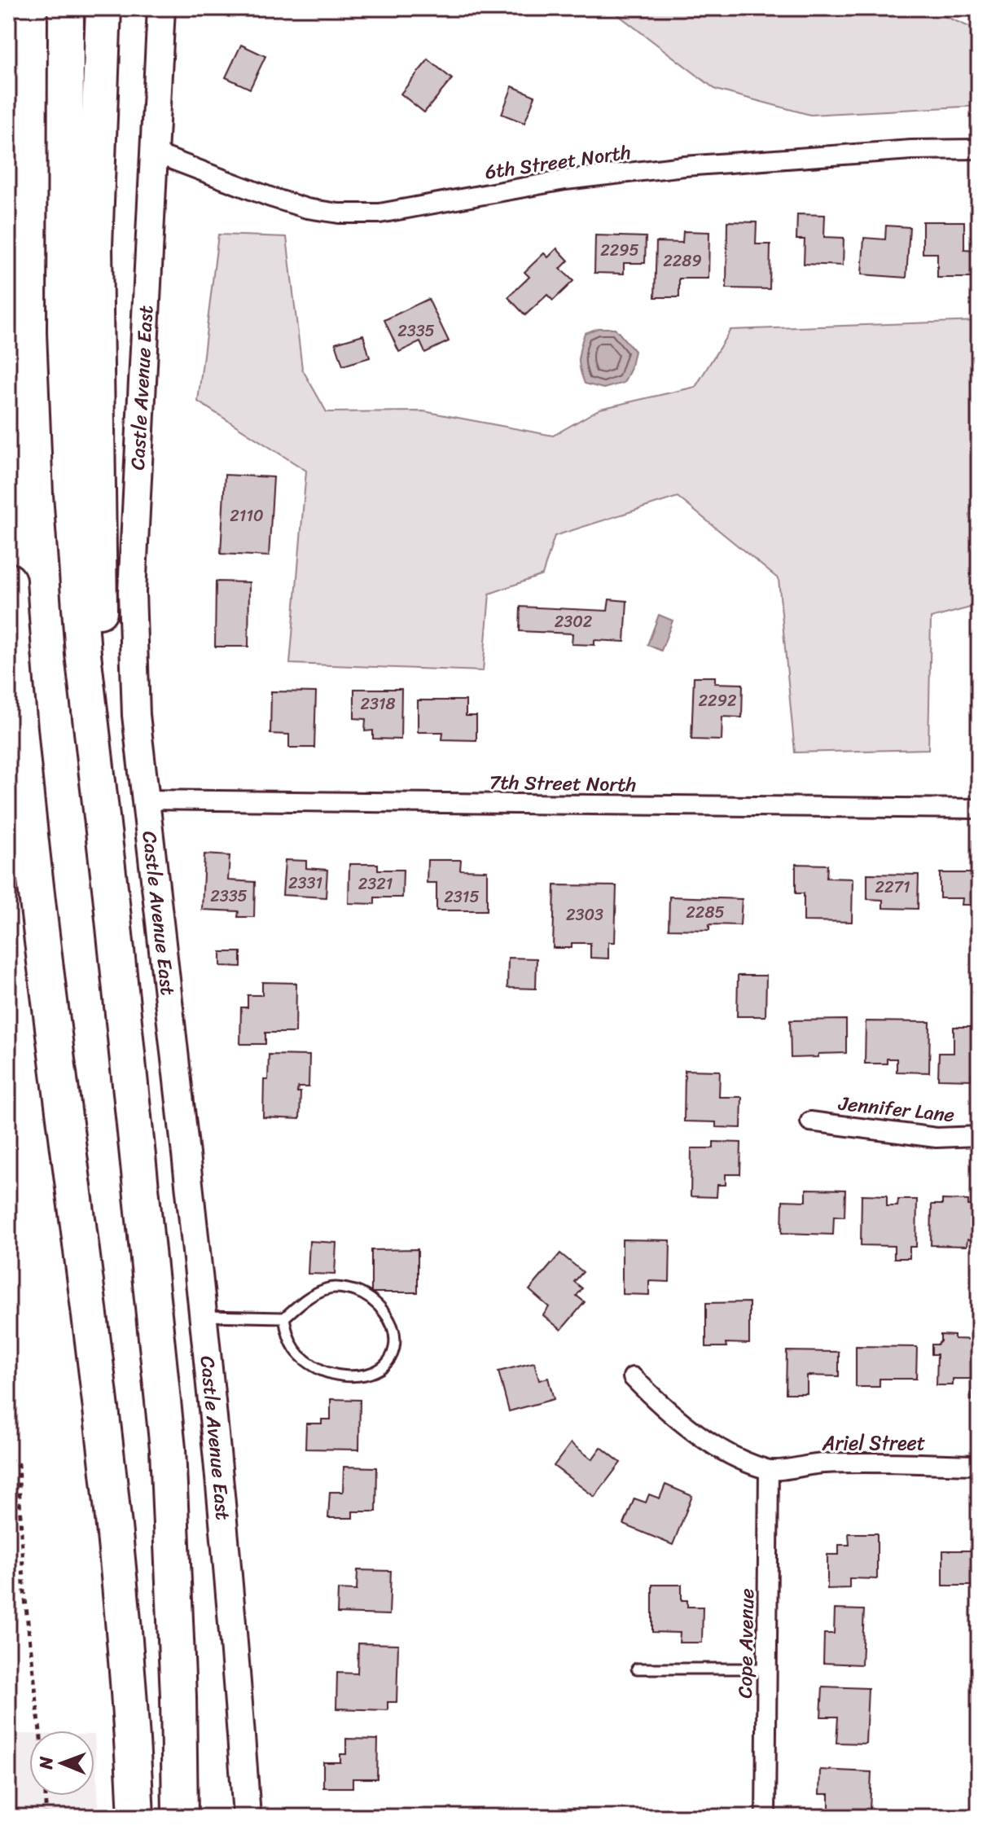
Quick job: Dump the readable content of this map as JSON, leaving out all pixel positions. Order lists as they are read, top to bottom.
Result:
{
  "streets": {
    "street": [
      "6th Street North",
      "Castle Avenue East",
      "7th Street North",
      "Jennifer Lane",
      "Ariel Street",
      "Cope Avenue"
    ]
  },
  "crossings": [
    ["6th Street North", "Castle Avenue East"],
    ["Castle Avenue East", "7th Street North"],
    ["Ariel Street", "Cope Avenue"]
  ],
  "house_numbers": [
    "2295",
    "2289",
    "2335",
    "2110",
    "2302",
    "2292",
    "2318",
    "2331",
    "2321",
    "2271",
    "2335",
    "2315",
    "2285",
    "2303"
  ],
  "north": "left"
}
